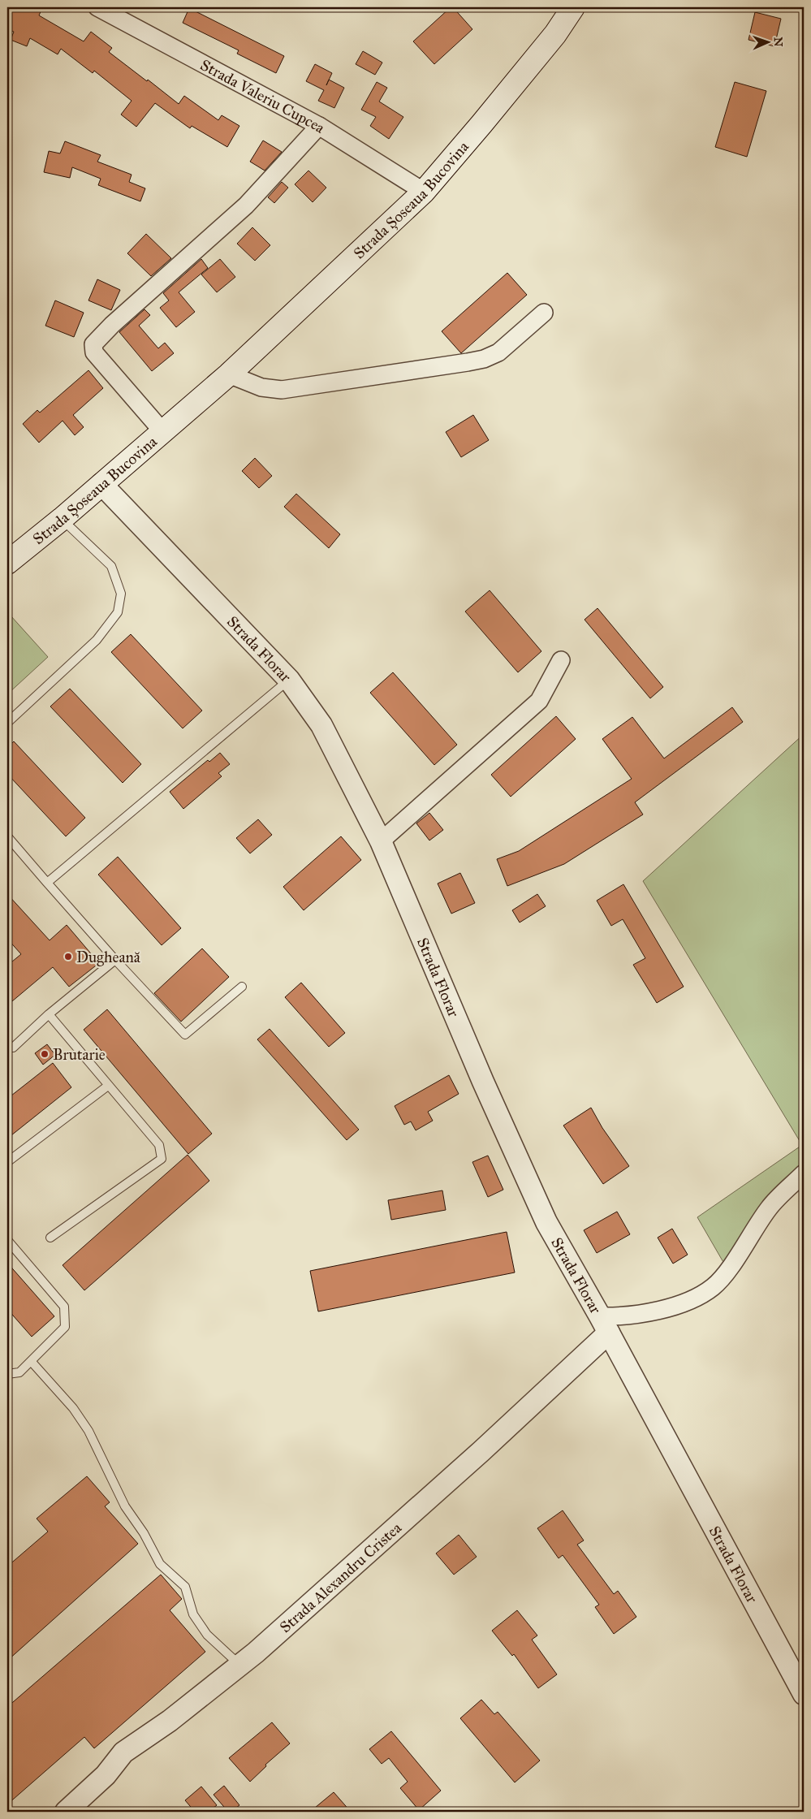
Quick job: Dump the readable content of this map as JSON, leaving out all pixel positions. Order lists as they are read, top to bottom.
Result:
{
  "streets": {
    "main road": ["Strada Șoseaua Bucovina"],
    "street": ["Strada Valeriu Cupcea", "Strada Florar", "Strada Alexandru Cristea"]
  },
  "crossings": [
    ["Strada Valeriu Cupcea", "Strada Șoseaua Bucovina"],
    ["Strada Șoseaua Bucovina", "Strada Florar"],
    ["Strada Florar", "Strada Alexandru Cristea"]
  ],
  "places": ["Dugheană", "Brutarie"],
  "north": "right"
}
